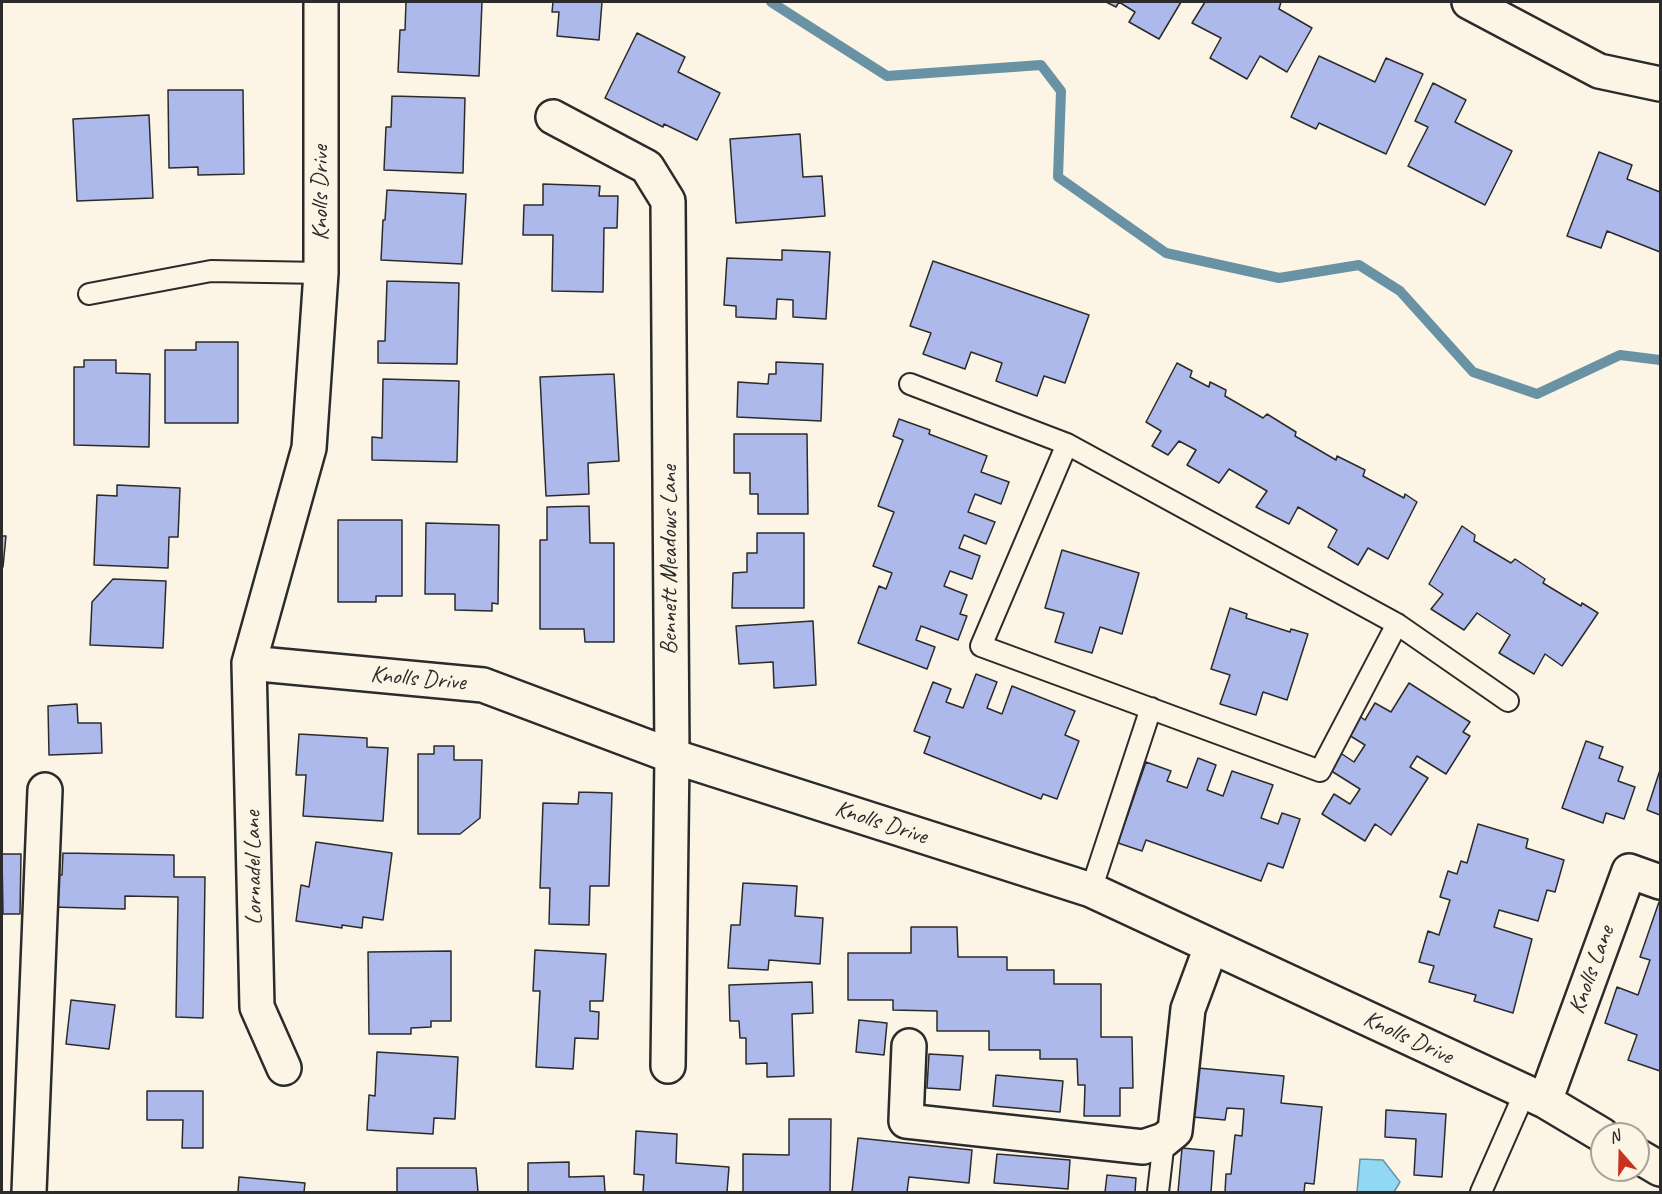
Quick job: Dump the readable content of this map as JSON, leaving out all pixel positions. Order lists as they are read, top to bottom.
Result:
{
  "streets": {
    "street": [
      "Knolls Drive",
      "Bennett Meadows Lane",
      "Lornadel Lane",
      "Knolls Lane"
    ]
  },
  "crossings": [
    ["Knolls Drive", "Bennett Meadows Lane"],
    ["Knolls Drive", "Lornadel Lane"],
    ["Knolls Drive", "Knolls Lane"]
  ],
  "north": "top"
}
